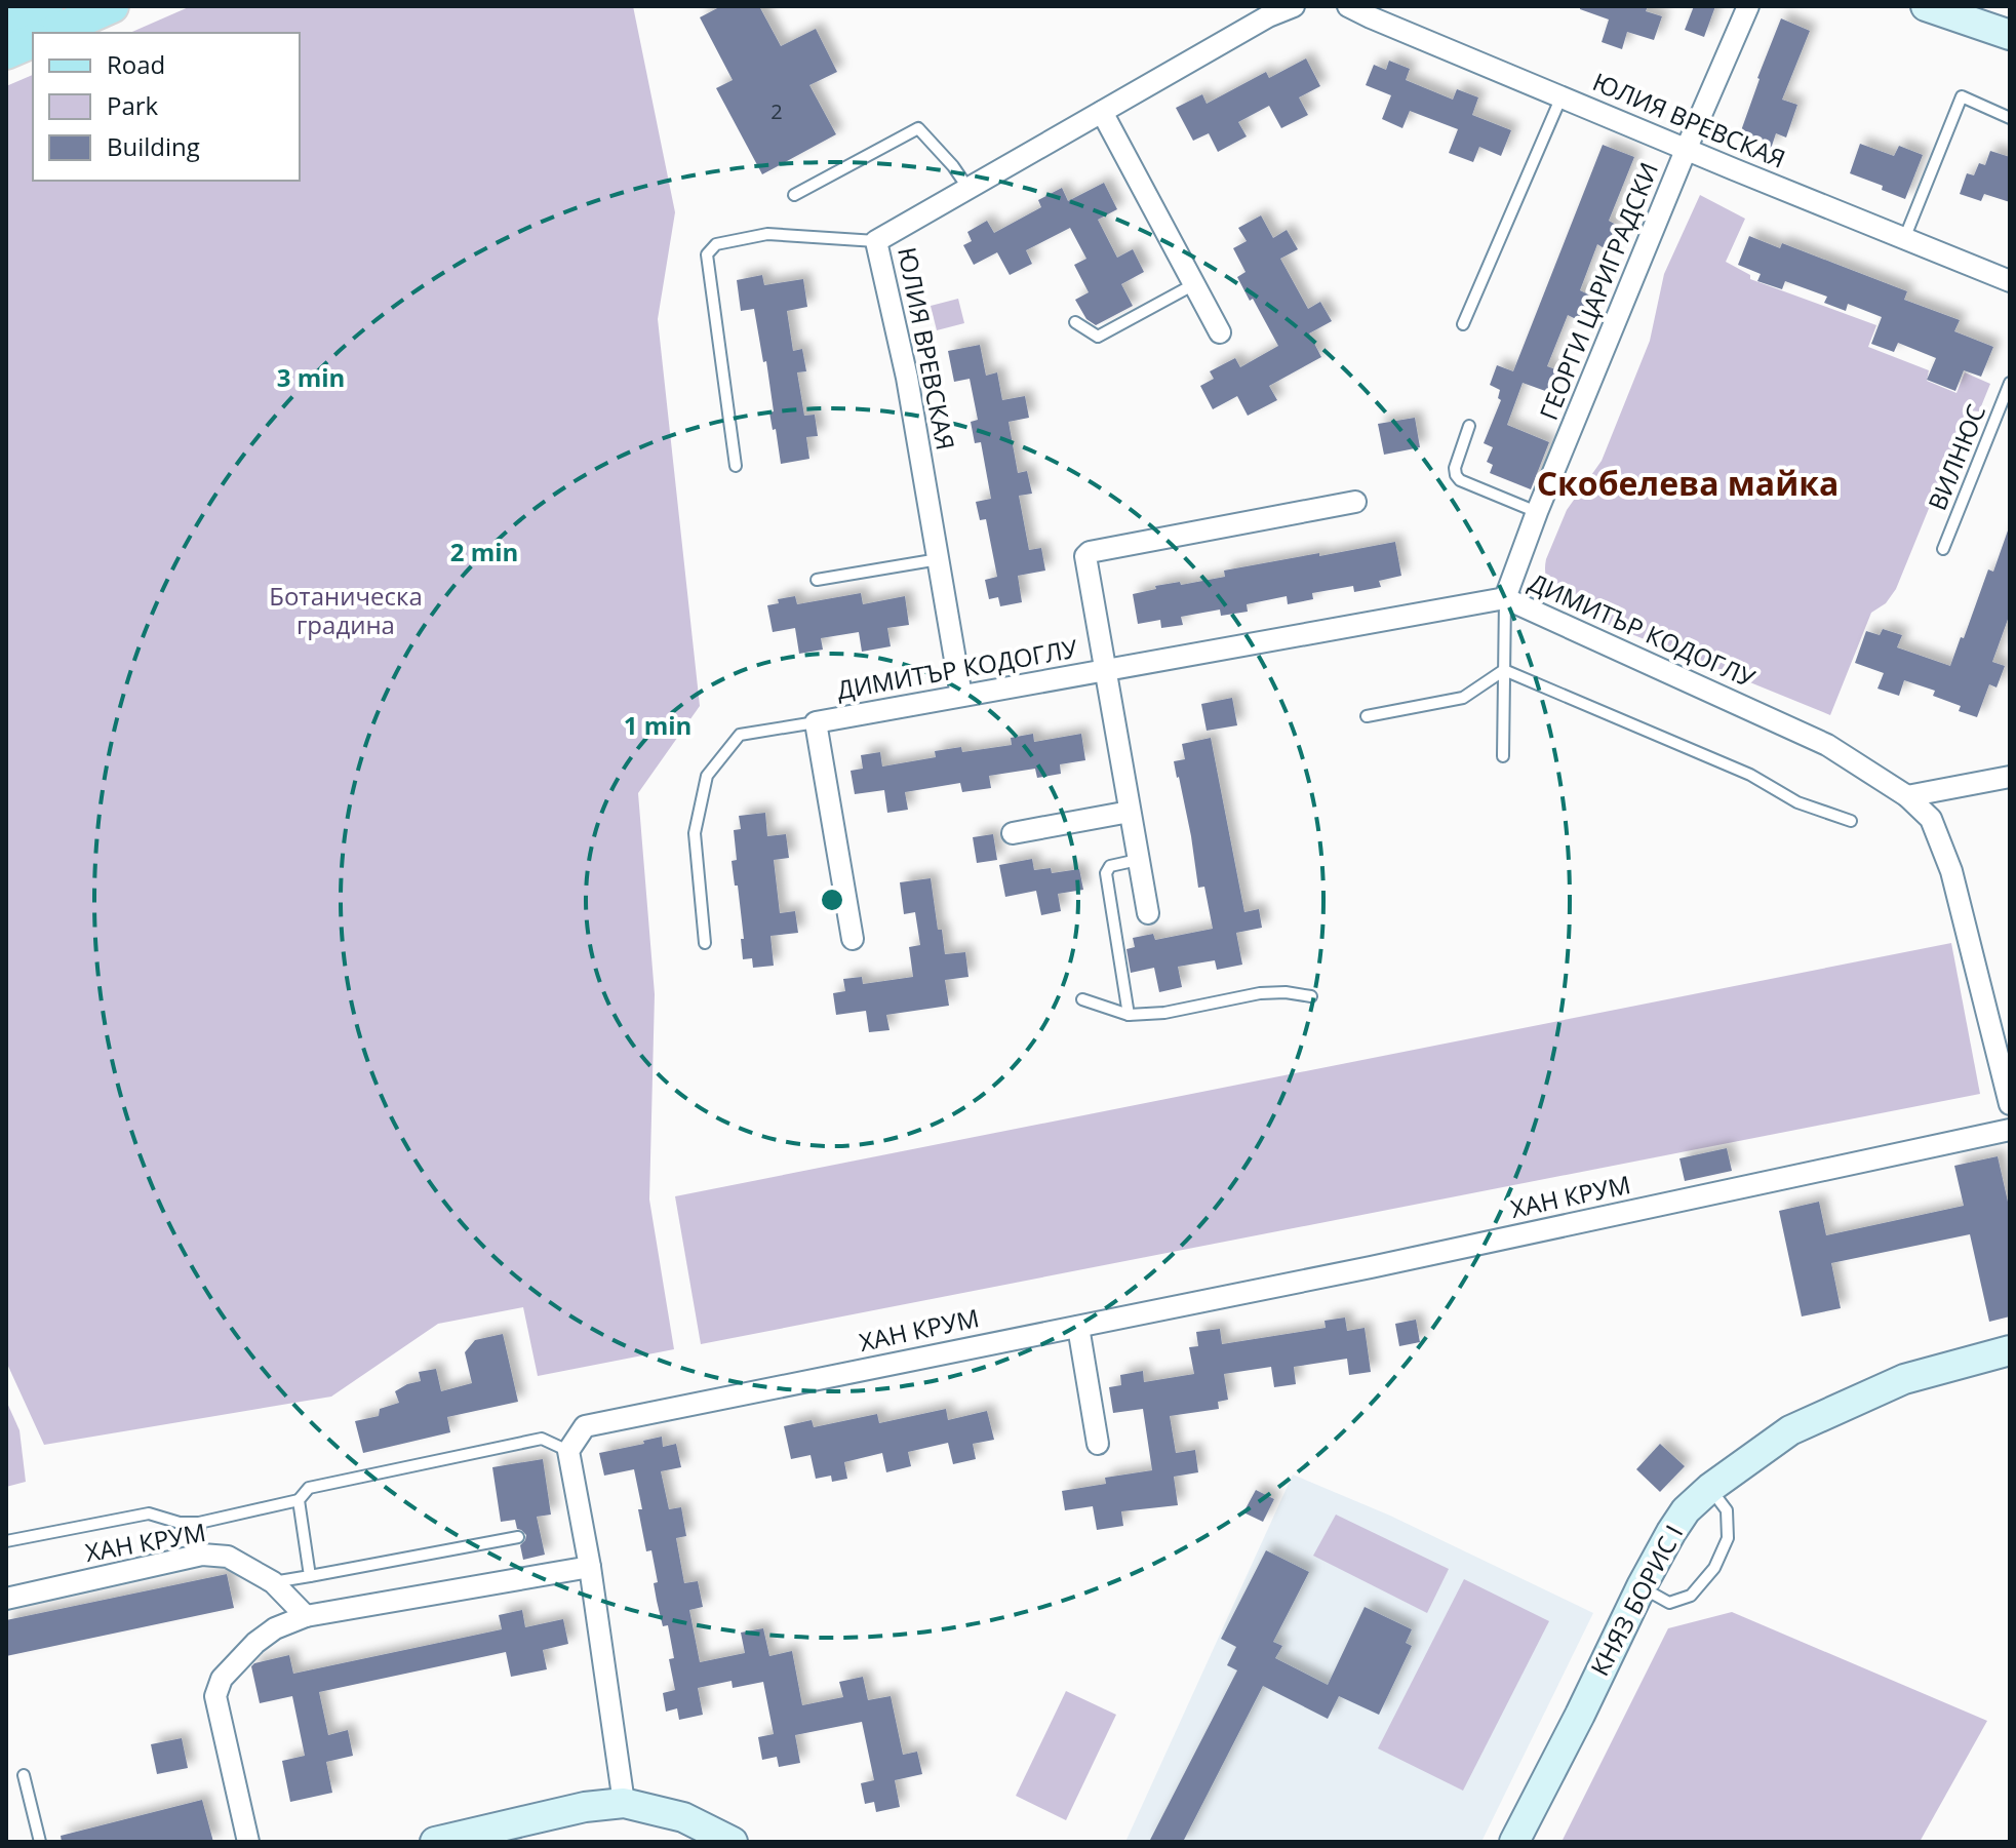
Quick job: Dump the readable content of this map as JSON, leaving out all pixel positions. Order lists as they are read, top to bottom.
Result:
{
  "streets": {
    "street": [
      "ЮЛИЯ ВРЕВСКАЯ",
      "ГЕОРГИ ЦАРИГРАДСКИ",
      "ДИМИТЪР КОДОГЛУ",
      "ХАН КРУМ",
      "КНЯЗ БОРИС I"
    ],
    "lane": ["ВИЛНЮС"]
  },
  "crossings": [
    ["ЮЛИЯ ВРЕВСКАЯ", "ГЕОРГИ ЦАРИГРАДСКИ"],
    ["ЮЛИЯ ВРЕВСКАЯ", "ДИМИТЪР КОДОГЛУ"],
    ["ГЕОРГИ ЦАРИГРАДСКИ", "ДИМИТЪР КОДОГЛУ"]
  ],
  "districts": ["Скобелева майка"],
  "parks": ["Ботаническа градина"],
  "house_numbers": ["2"],
  "legend": ["Road", "Park", "Building"],
  "rings": ["3 min", "2 min", "1 min"]
}
